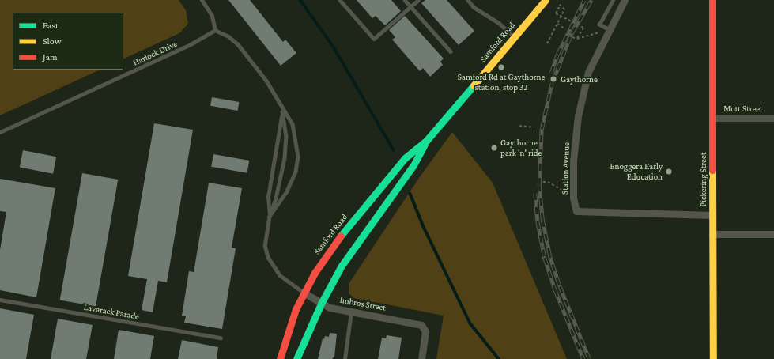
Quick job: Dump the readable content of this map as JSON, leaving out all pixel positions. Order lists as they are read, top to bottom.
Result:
{
  "streets": {
    "main road": ["Samford Road", "Pickering Street"],
    "street": ["Mott Street", "Station Avenue", "Imbros Street"],
    "lane": ["Harlock Drive", "Lavarack Parade"]
  },
  "crossings": [
    ["Samford Road", "Imbros Street"],
    ["Mott Street", "Pickering Street"],
    ["Station Avenue", "Pickering Street"]
  ],
  "places": [
    "Samford Rd at Gaythorne station, stop 32",
    "Gaythorne",
    "Gaythorne park 'n' ride",
    "Enoggera Early Education"
  ],
  "legend": ["Fast", "Slow", "Jam"]
}
